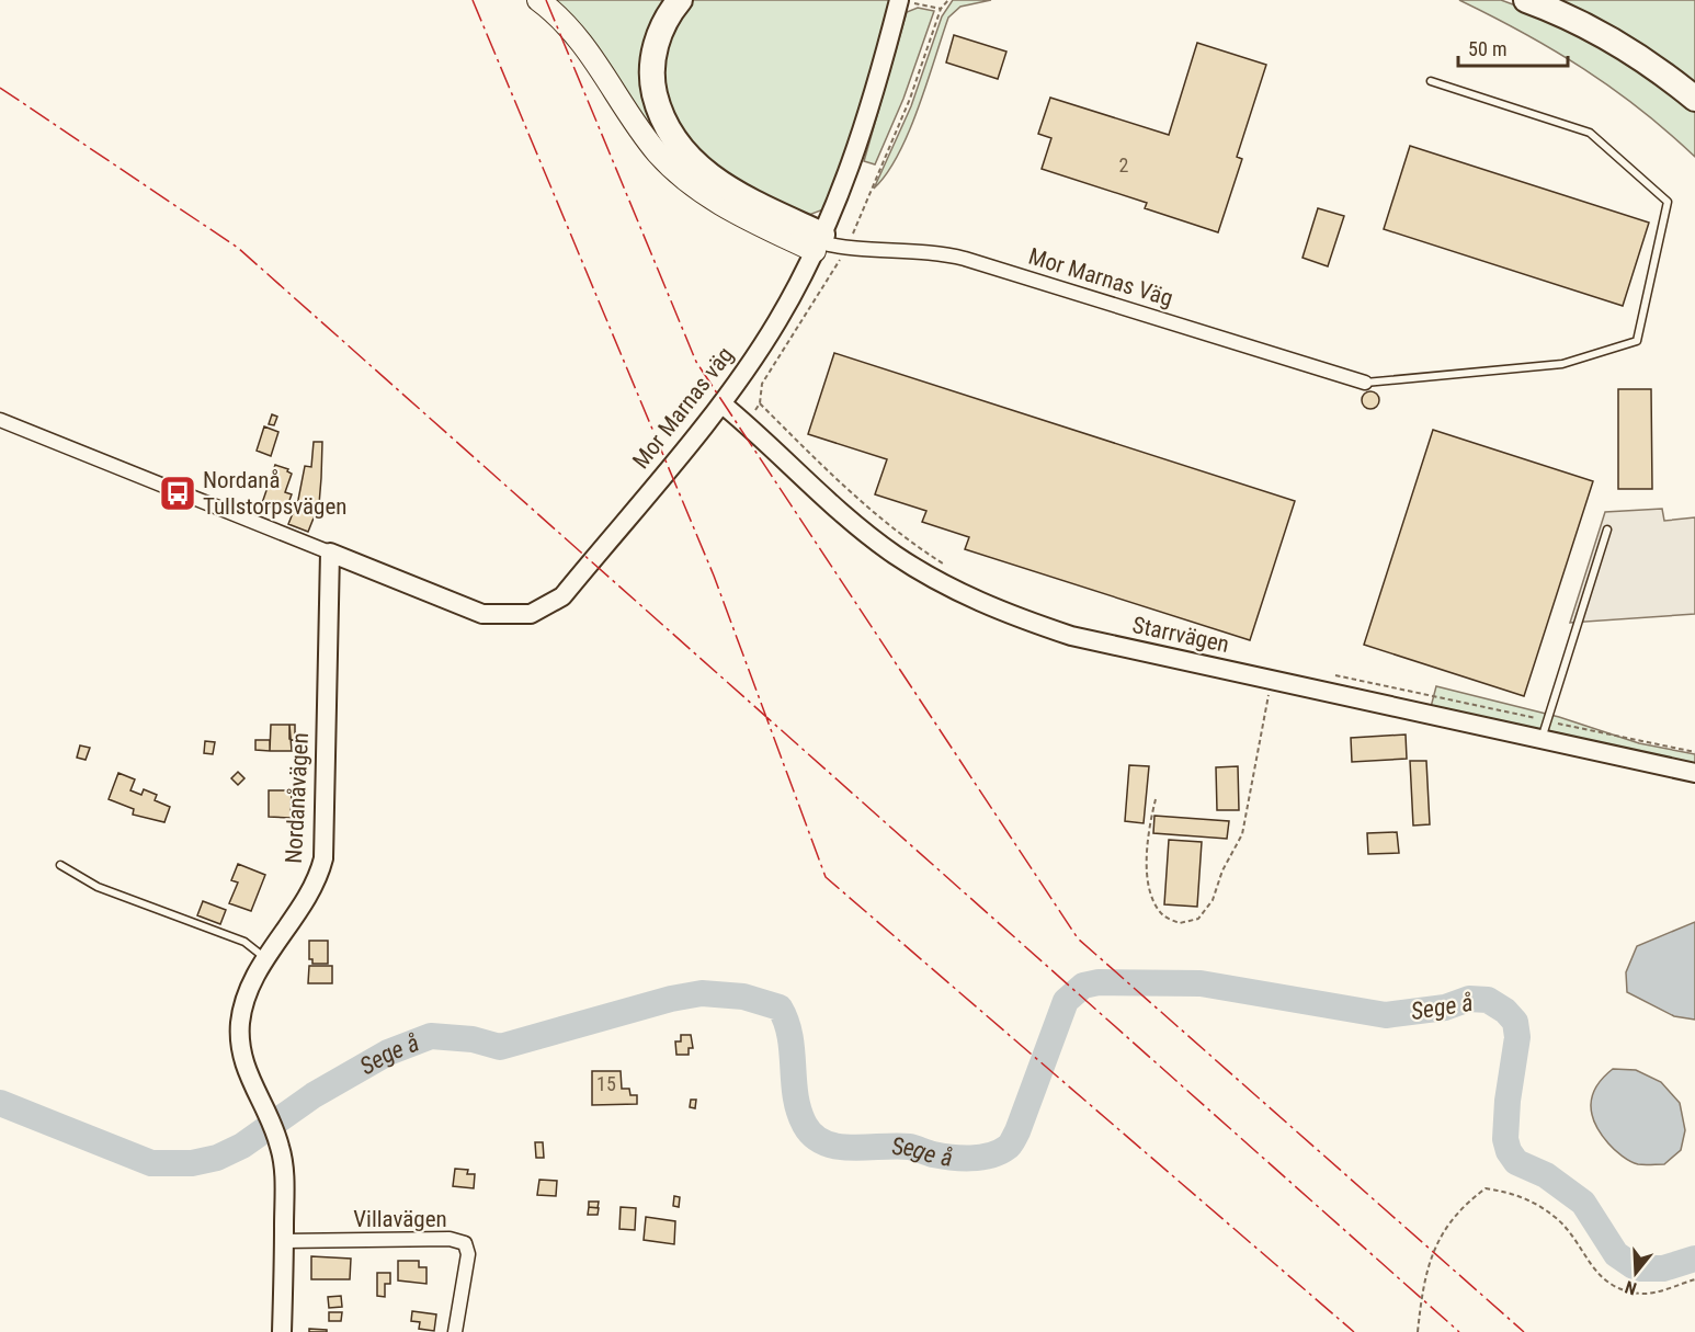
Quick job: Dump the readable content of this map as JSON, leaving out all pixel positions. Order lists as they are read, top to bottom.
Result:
{
  "streets": {
    "street": [
      "Mor Marnas Väg",
      "Mor Marnas väg",
      "Starrvägen",
      "Nordanåvägen",
      "Villavägen"
    ]
  },
  "crossings": [
    ["Mor Marnas Väg", "Mor Marnas väg"],
    ["Mor Marnas väg", "Starrvägen"],
    ["Mor Marnas väg", "Nordanåvägen"],
    ["Nordanåvägen", "Villavägen"]
  ],
  "water": ["Sege å"],
  "places": {
    "bus stop": ["Nordanå Tullstorpsvägen"]
  },
  "house_numbers": ["2", "15"],
  "scale_bar": "50 m",
  "north": "bottom"
}
